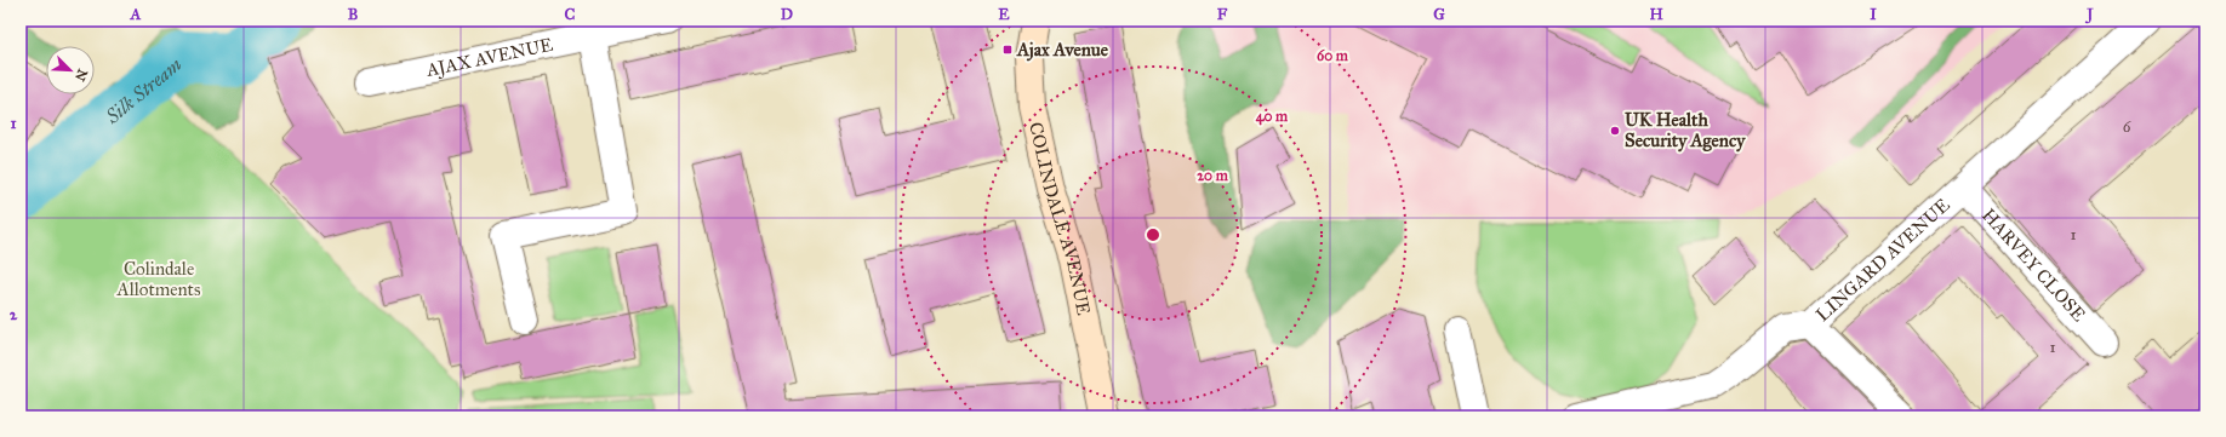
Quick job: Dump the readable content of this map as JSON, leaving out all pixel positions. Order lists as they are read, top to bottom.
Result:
{
  "streets": {
    "street": [
      "AJAX AVENUE",
      "COLINDALE AVENUE",
      "LINGARD AVENUE",
      "HARVEY CLOSE"
    ]
  },
  "crossings": [
    ["LINGARD AVENUE", "HARVEY CLOSE"]
  ],
  "water": ["Silk Stream"],
  "parks": ["Colindale Allotments"],
  "places": {
    "transit": ["Ajax Avenue"],
    "other": ["UK Health Security Agency"]
  },
  "house_numbers": ["6", "1", "1"],
  "north": "bottom right",
  "grid": {
    "columns": [
      "A",
      "B",
      "C",
      "D",
      "E",
      "F",
      "G",
      "H",
      "I",
      "J"
    ],
    "rows": ["1", "2"]
  },
  "rings": ["60 m", "40 m", "20 m"]
}
